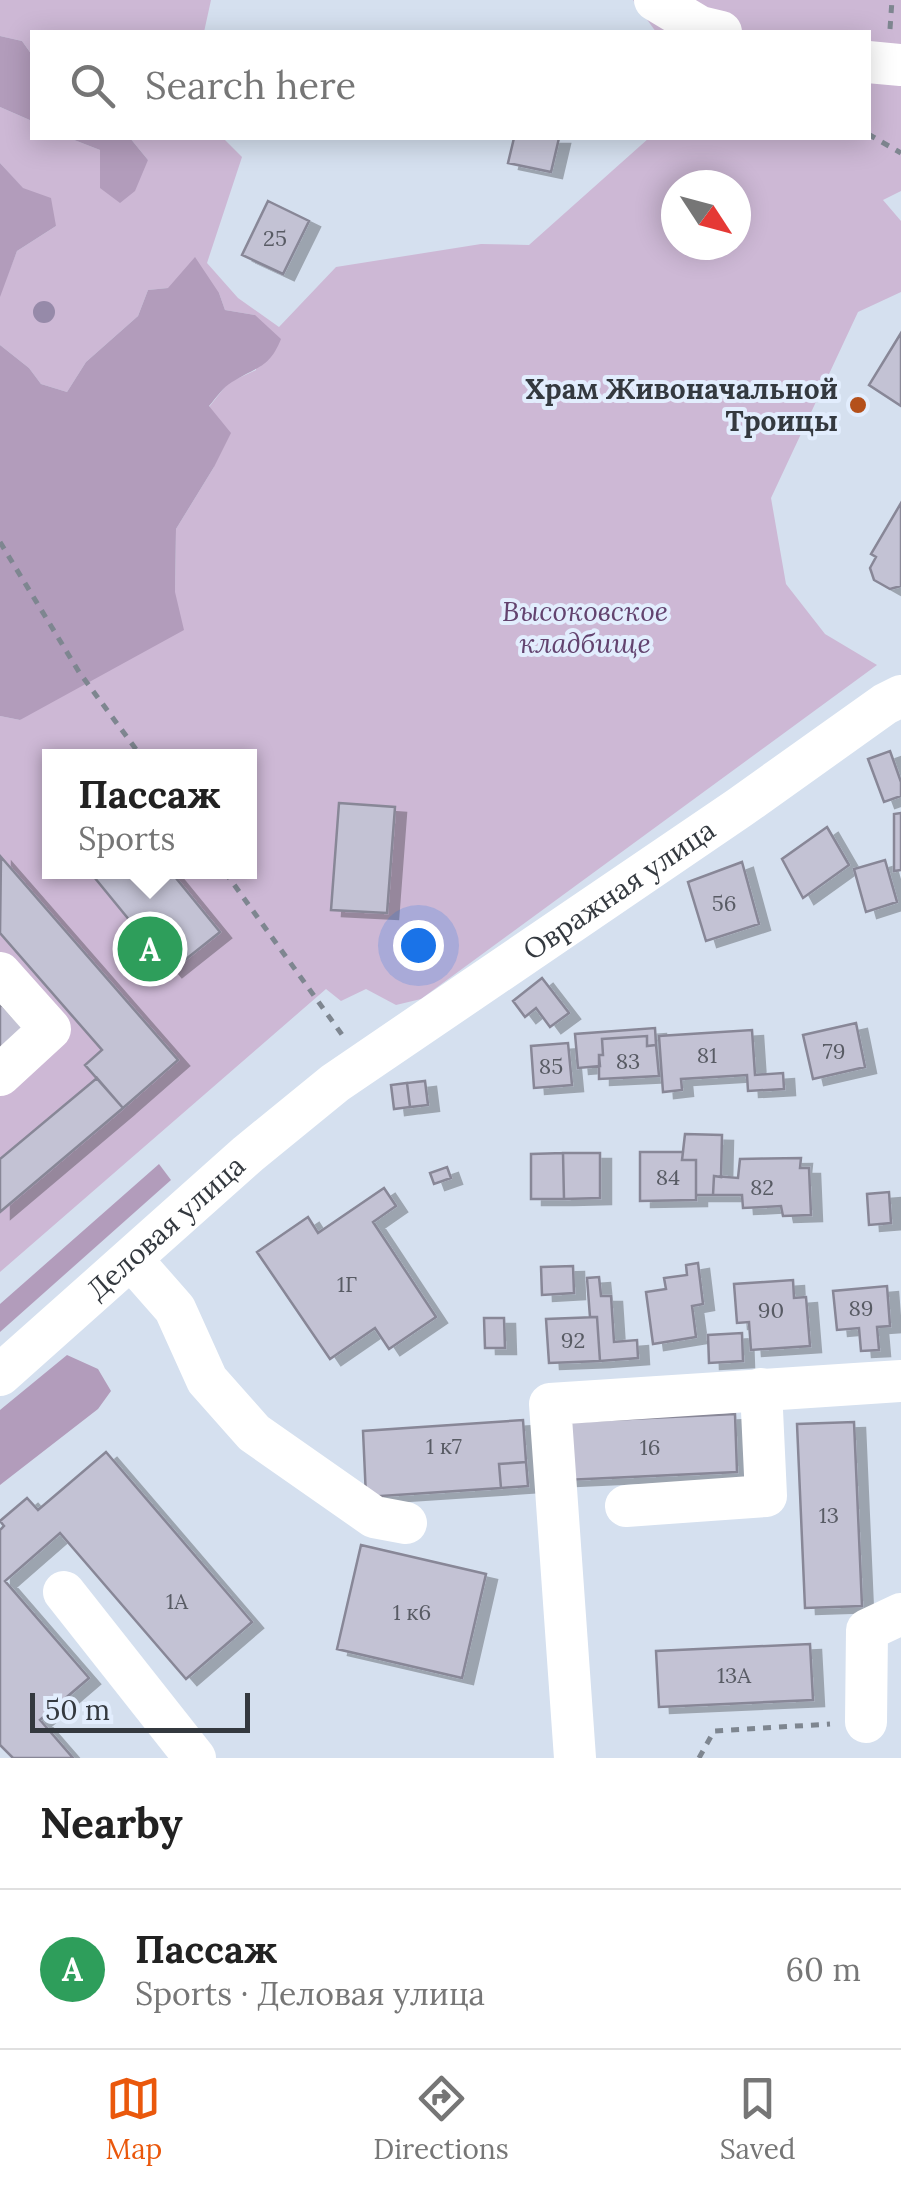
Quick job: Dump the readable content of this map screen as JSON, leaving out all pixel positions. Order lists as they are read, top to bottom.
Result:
{
  "streets": {
    "street": ["Овражная улица", "Деловая улица"]
  },
  "crossings": [
    ["Овражная улица", "Деловая улица"]
  ],
  "parks": ["Высоковское кладбище"],
  "places": ["Храм Живоначальной Троицы"],
  "house_numbers": [
    "25",
    "56",
    "79",
    "81",
    "83",
    "85",
    "84",
    "82",
    "1Г",
    "89",
    "90",
    "92",
    "1 к7",
    "16",
    "13",
    "1А",
    "1 к6",
    "13А"
  ],
  "scale_bar": "50 m",
  "north": "bottom right",
  "page": {
    "search": "Search here",
    "popup": ["Пассаж", "Sports"],
    "pins": "A",
    "scale": "50 m",
    "heading": "Nearby",
    "list": [
      {
        "mark": "A",
        "name": "Пассаж",
        "note": "Sports · Деловая улица",
        "value": "60 m"
      }
    ],
    "nav": ["Map", "Directions", "Saved"]
  }
}
